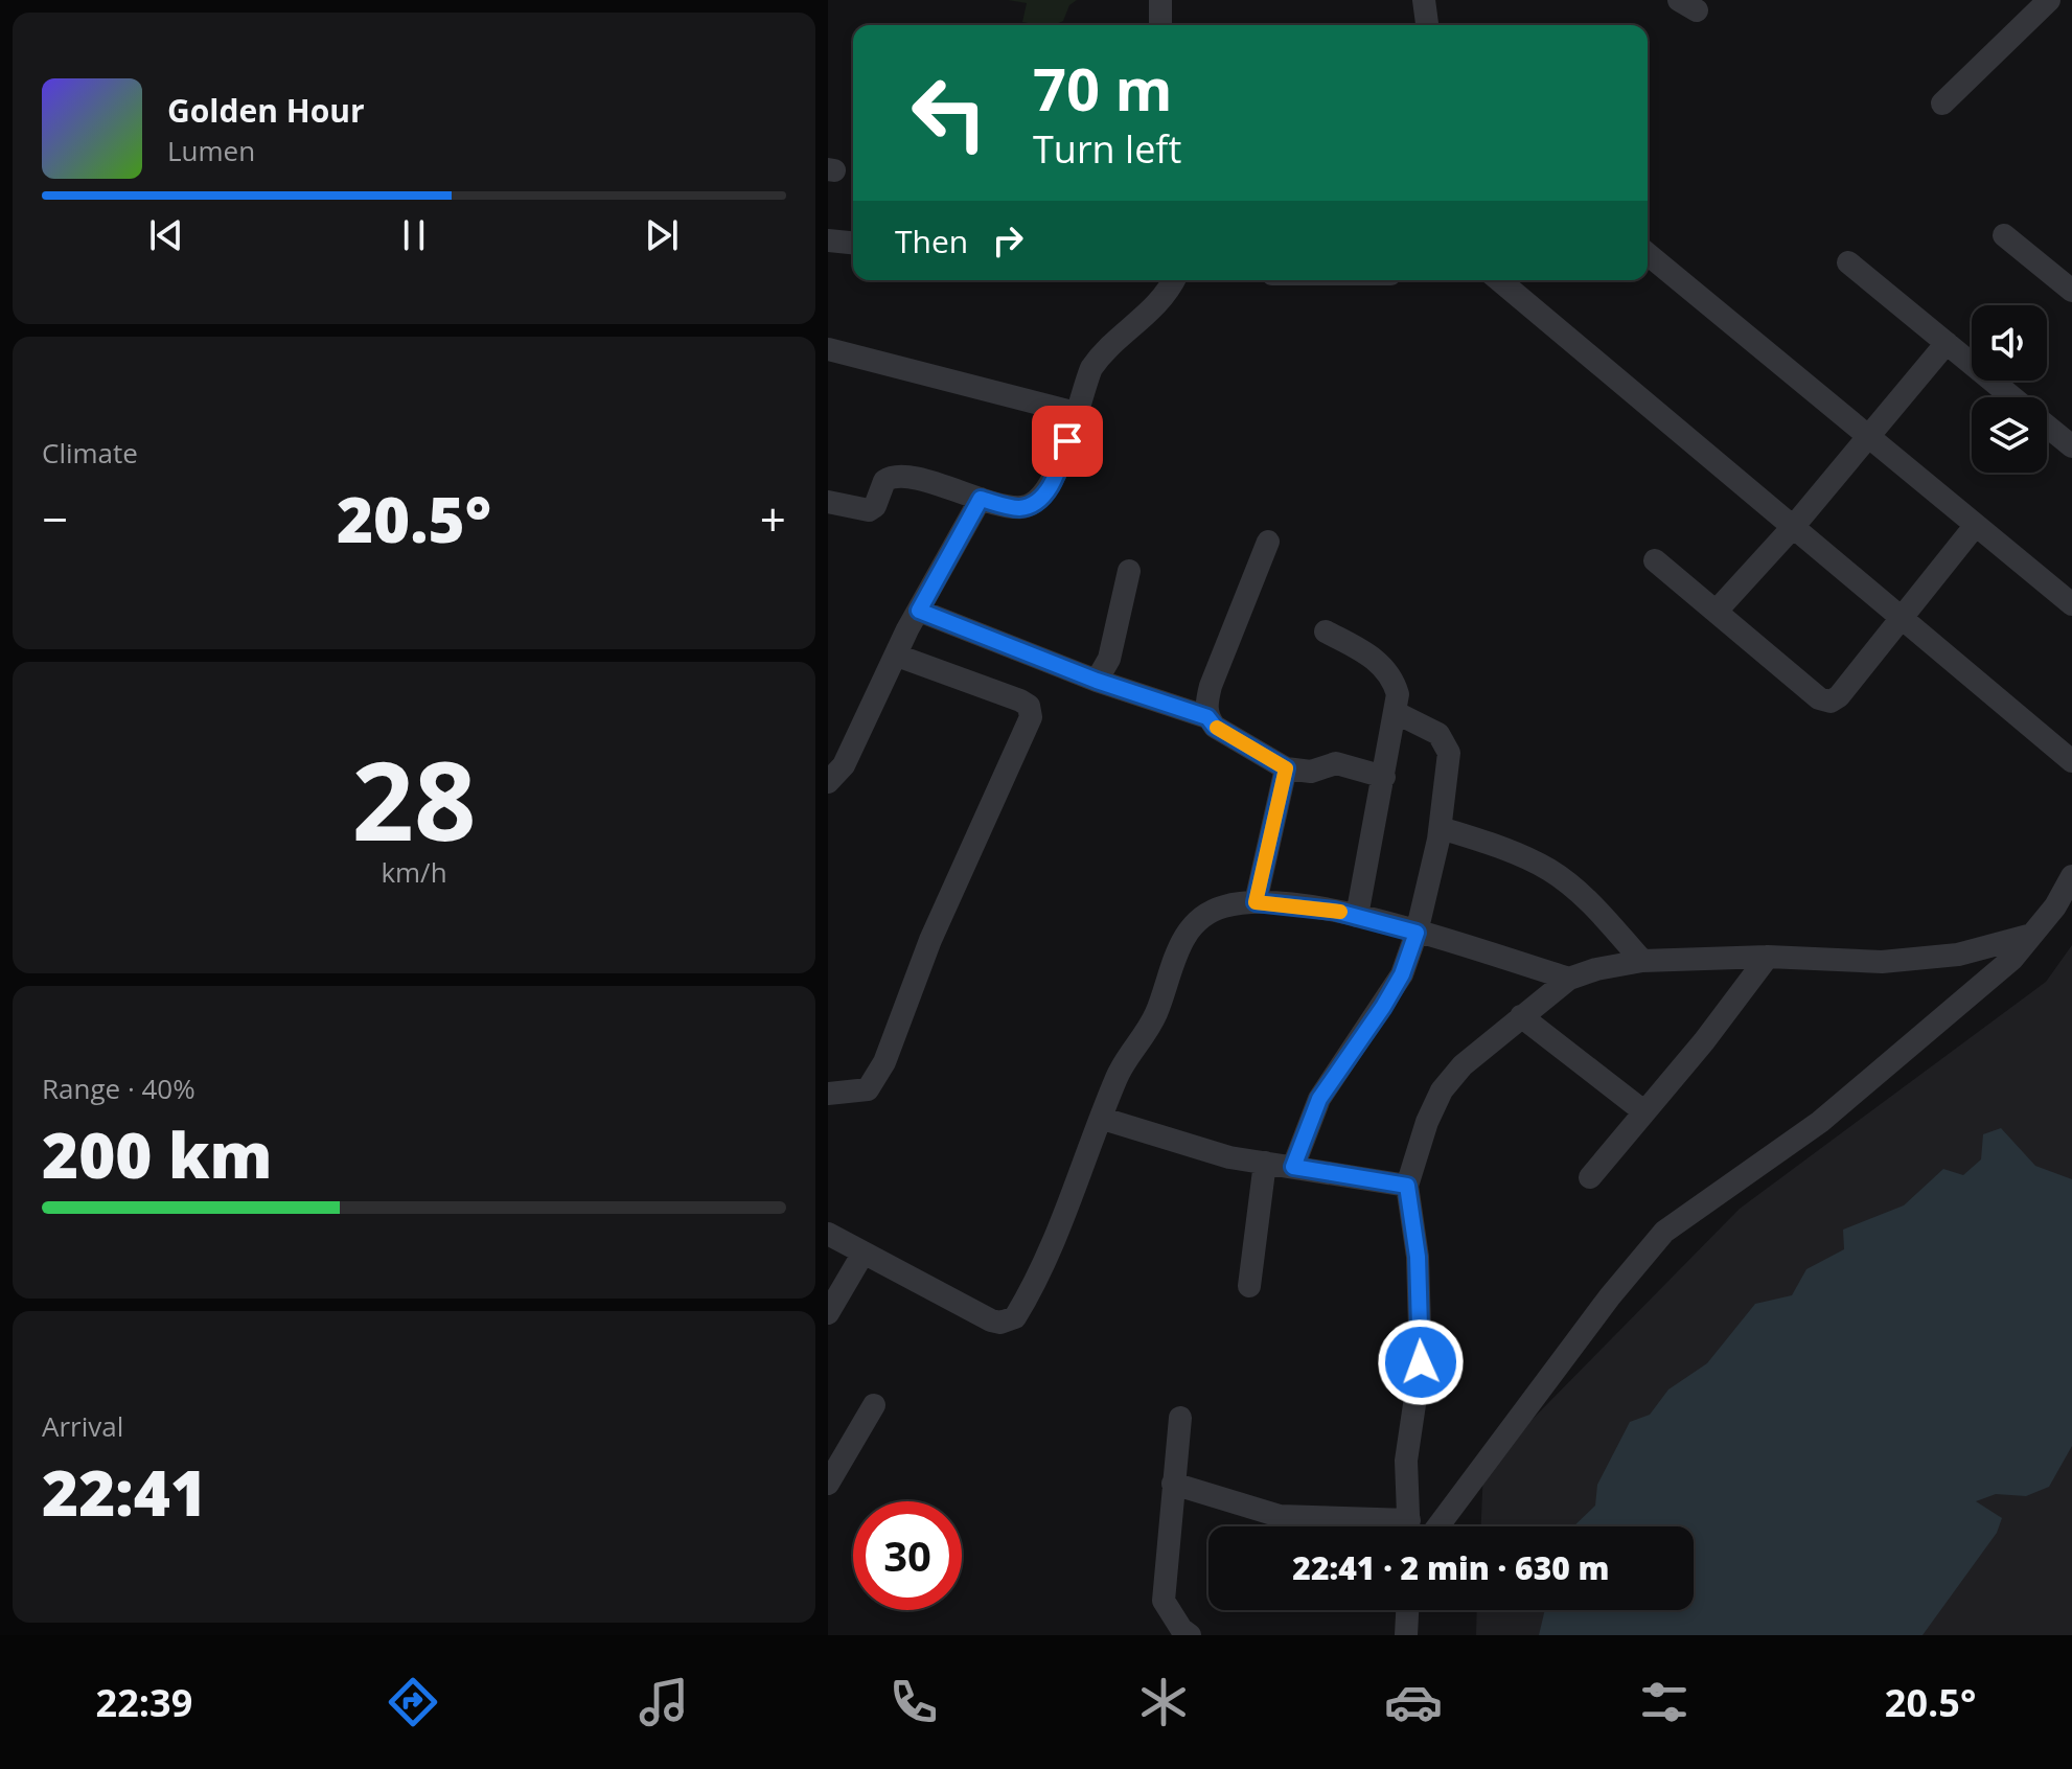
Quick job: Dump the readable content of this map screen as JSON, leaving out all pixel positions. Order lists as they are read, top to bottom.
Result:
{
  "page": {
    "turn": ["70 m", "Turn left"],
    "song": ["Golden Hour", "Lumen"],
    "then": "Then",
    "tile": [
      "Climate",
      ["28", "km/h"],
      ["Range · 40%", "200 km"],
      ["Arrival", "22:41"]
    ],
    "heat": ["−", "20.5°", "+"],
    "limit": "30",
    "trip": "22:41 · 2 min · 630 m",
    "tabs": ["22:39", "20.5°"]
  }
}
